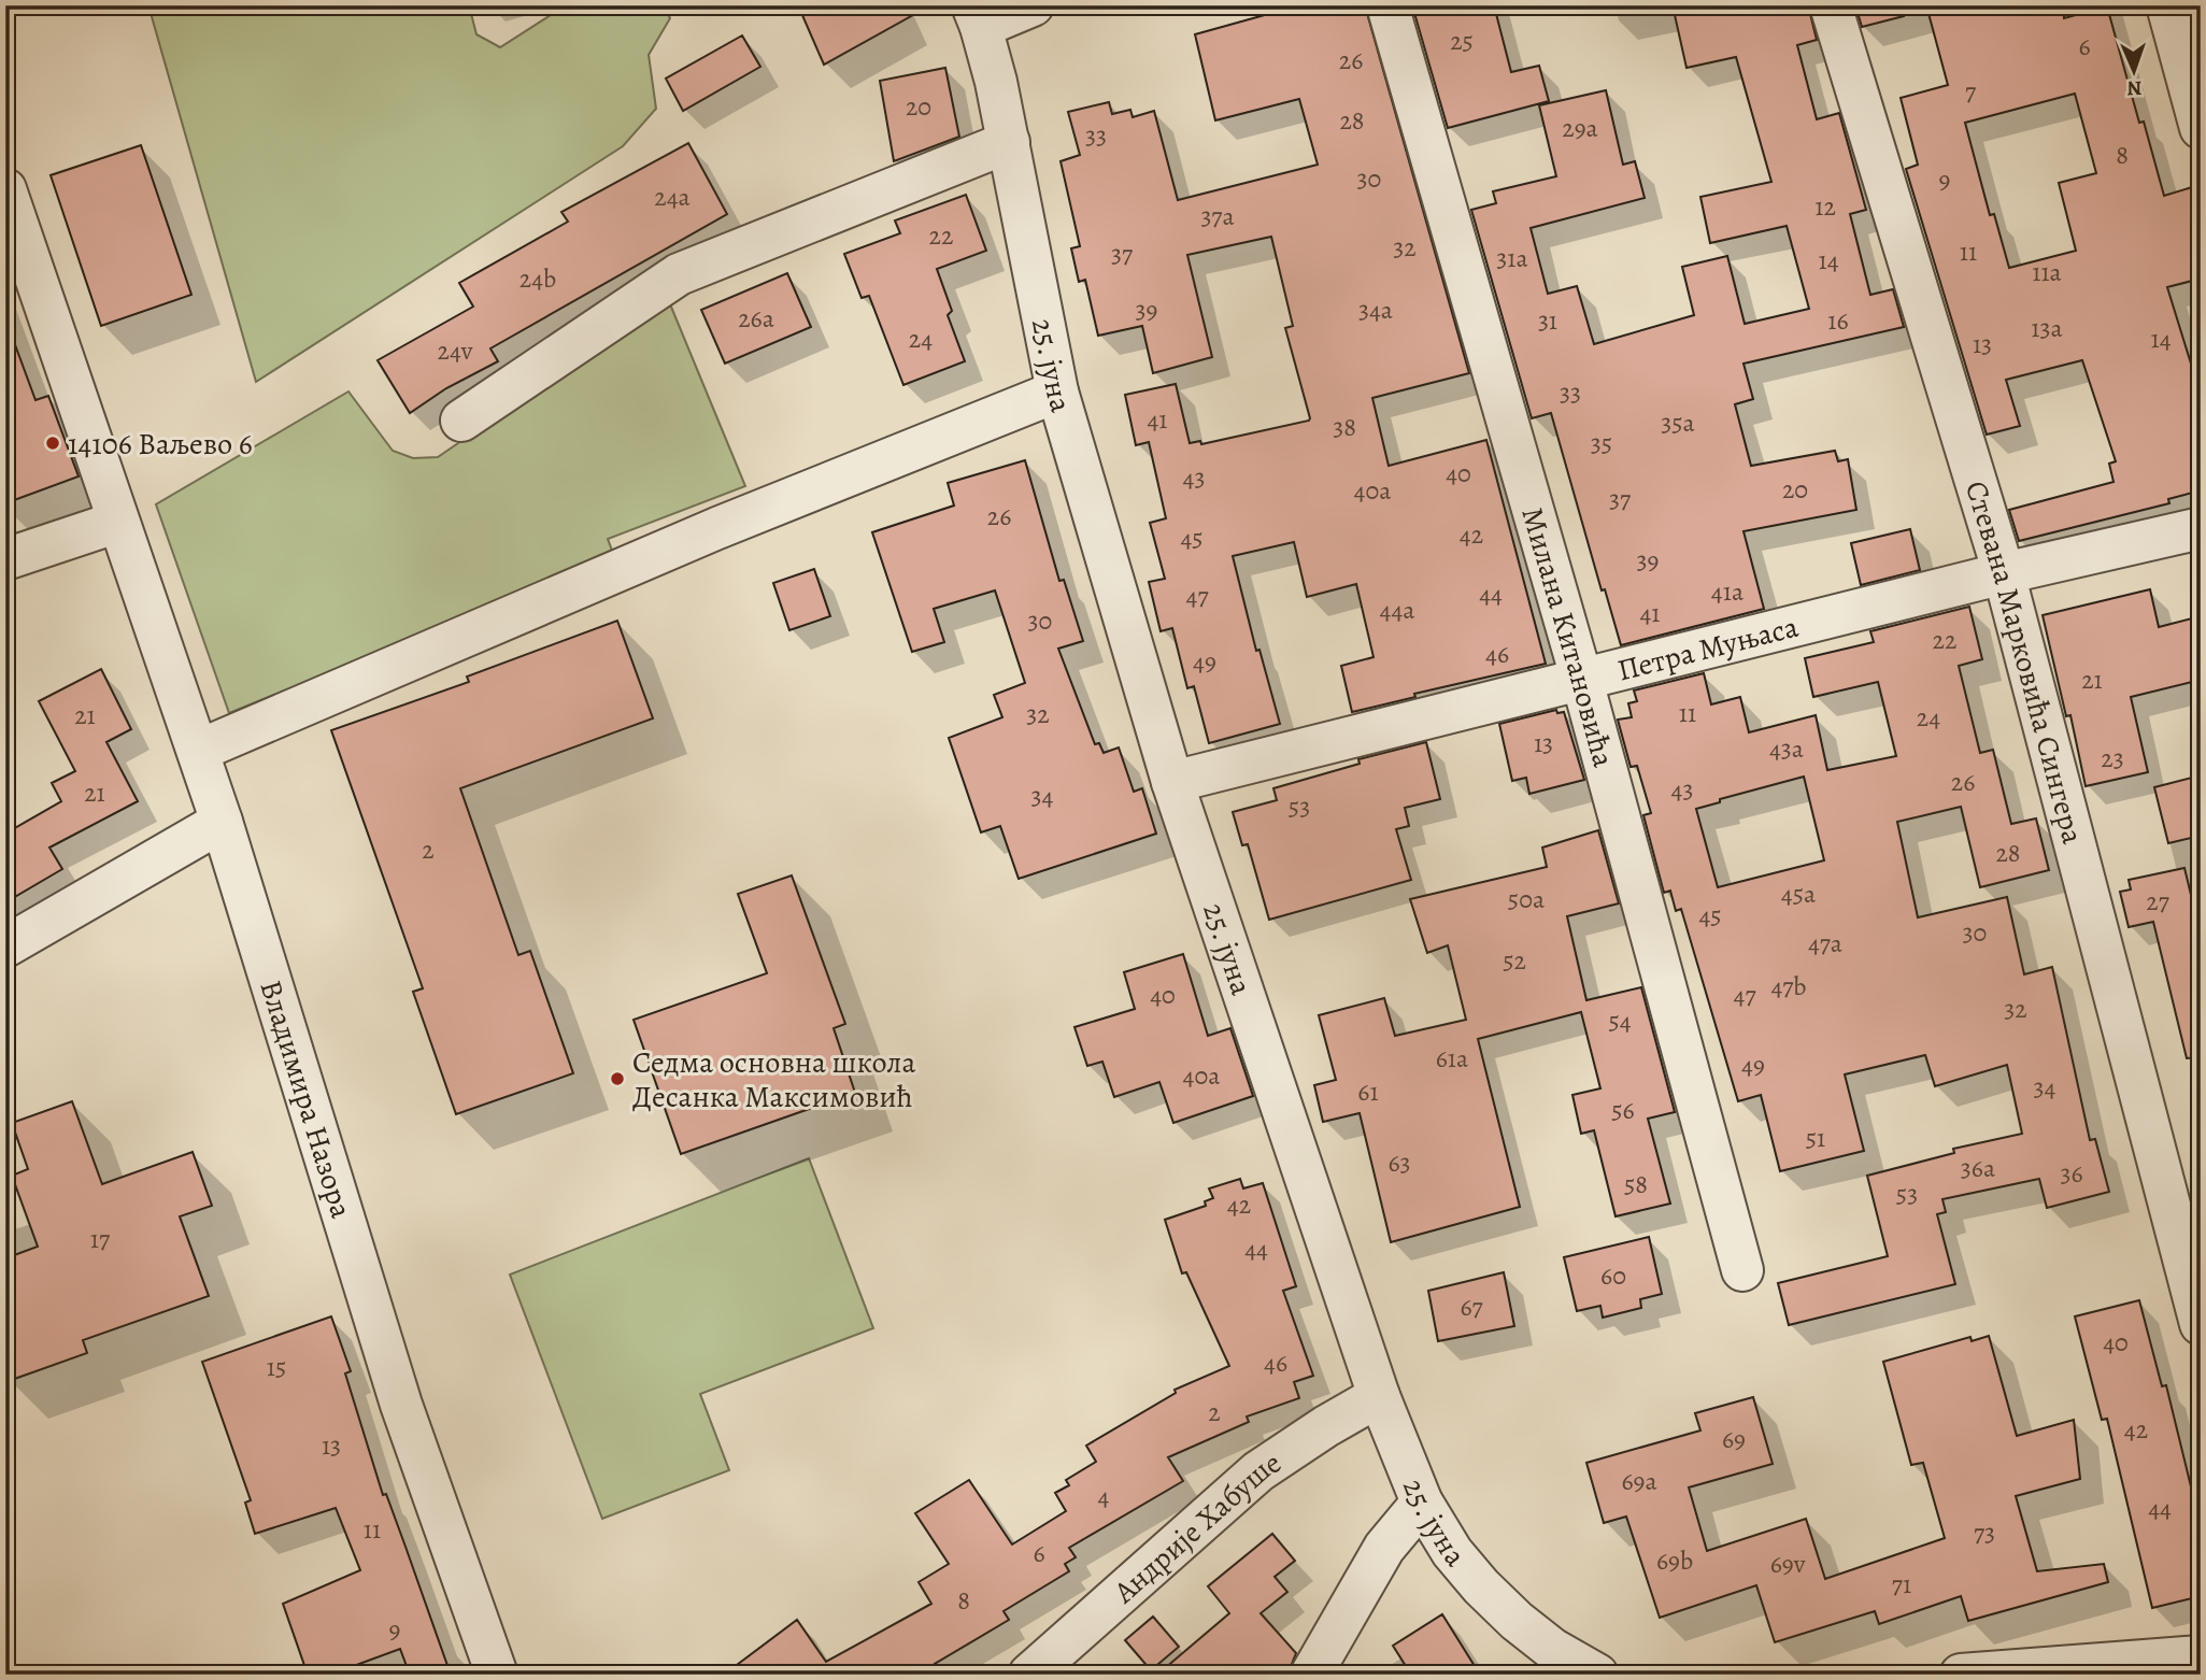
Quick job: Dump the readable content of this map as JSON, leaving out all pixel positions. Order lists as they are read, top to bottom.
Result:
{
  "streets": {
    "street": [
      "25. јуна",
      "Милана Китановића",
      "Петра Муњаса",
      "Стевана Марковића Сингера",
      "Владимира Назора",
      "Андрије Хабуше"
    ]
  },
  "crossings": [
    ["25. јуна", "Петра Муњаса"],
    ["25. јуна", "Андрије Хабуше"],
    ["Милана Китановића", "Петра Муњаса"],
    ["Петра Муњаса", "Стевана Марковића Сингера"]
  ],
  "places": ["14106 Ваљево 6", "Седма основна школа Десанка Максимовић"],
  "house_numbers": [
    "25",
    "6",
    "26",
    "7",
    "20",
    "28",
    "29a",
    "33",
    "8",
    "30",
    "9",
    "24a",
    "12",
    "37a",
    "22",
    "32",
    "11",
    "37",
    "31a",
    "14",
    "11a",
    "24b",
    "39",
    "34a",
    "26a",
    "31",
    "16",
    "13a",
    "24",
    "14",
    "13",
    "24v",
    "33",
    "41",
    "35a",
    "38",
    "35",
    "40",
    "43",
    "20",
    "40a",
    "37",
    "26",
    "42",
    "45",
    "39",
    "41a",
    "44",
    "47",
    "44a",
    "41",
    "30",
    "22",
    "46",
    "49",
    "21",
    "11",
    "32",
    "21",
    "24",
    "13",
    "43a",
    "23",
    "26",
    "43",
    "21",
    "34",
    "53",
    "2",
    "28",
    "45a",
    "50a",
    "27",
    "45",
    "30",
    "47a",
    "52",
    "47b",
    "40",
    "47",
    "32",
    "54",
    "61a",
    "49",
    "40a",
    "34",
    "61",
    "56",
    "51",
    "63",
    "36a",
    "36",
    "58",
    "53",
    "42",
    "17",
    "44",
    "60",
    "67",
    "40",
    "46",
    "15",
    "2",
    "42",
    "69",
    "13",
    "69a",
    "4",
    "44",
    "11",
    "73",
    "6",
    "69b",
    "69v",
    "71",
    "8",
    "9"
  ],
  "north": "bottom"
}
